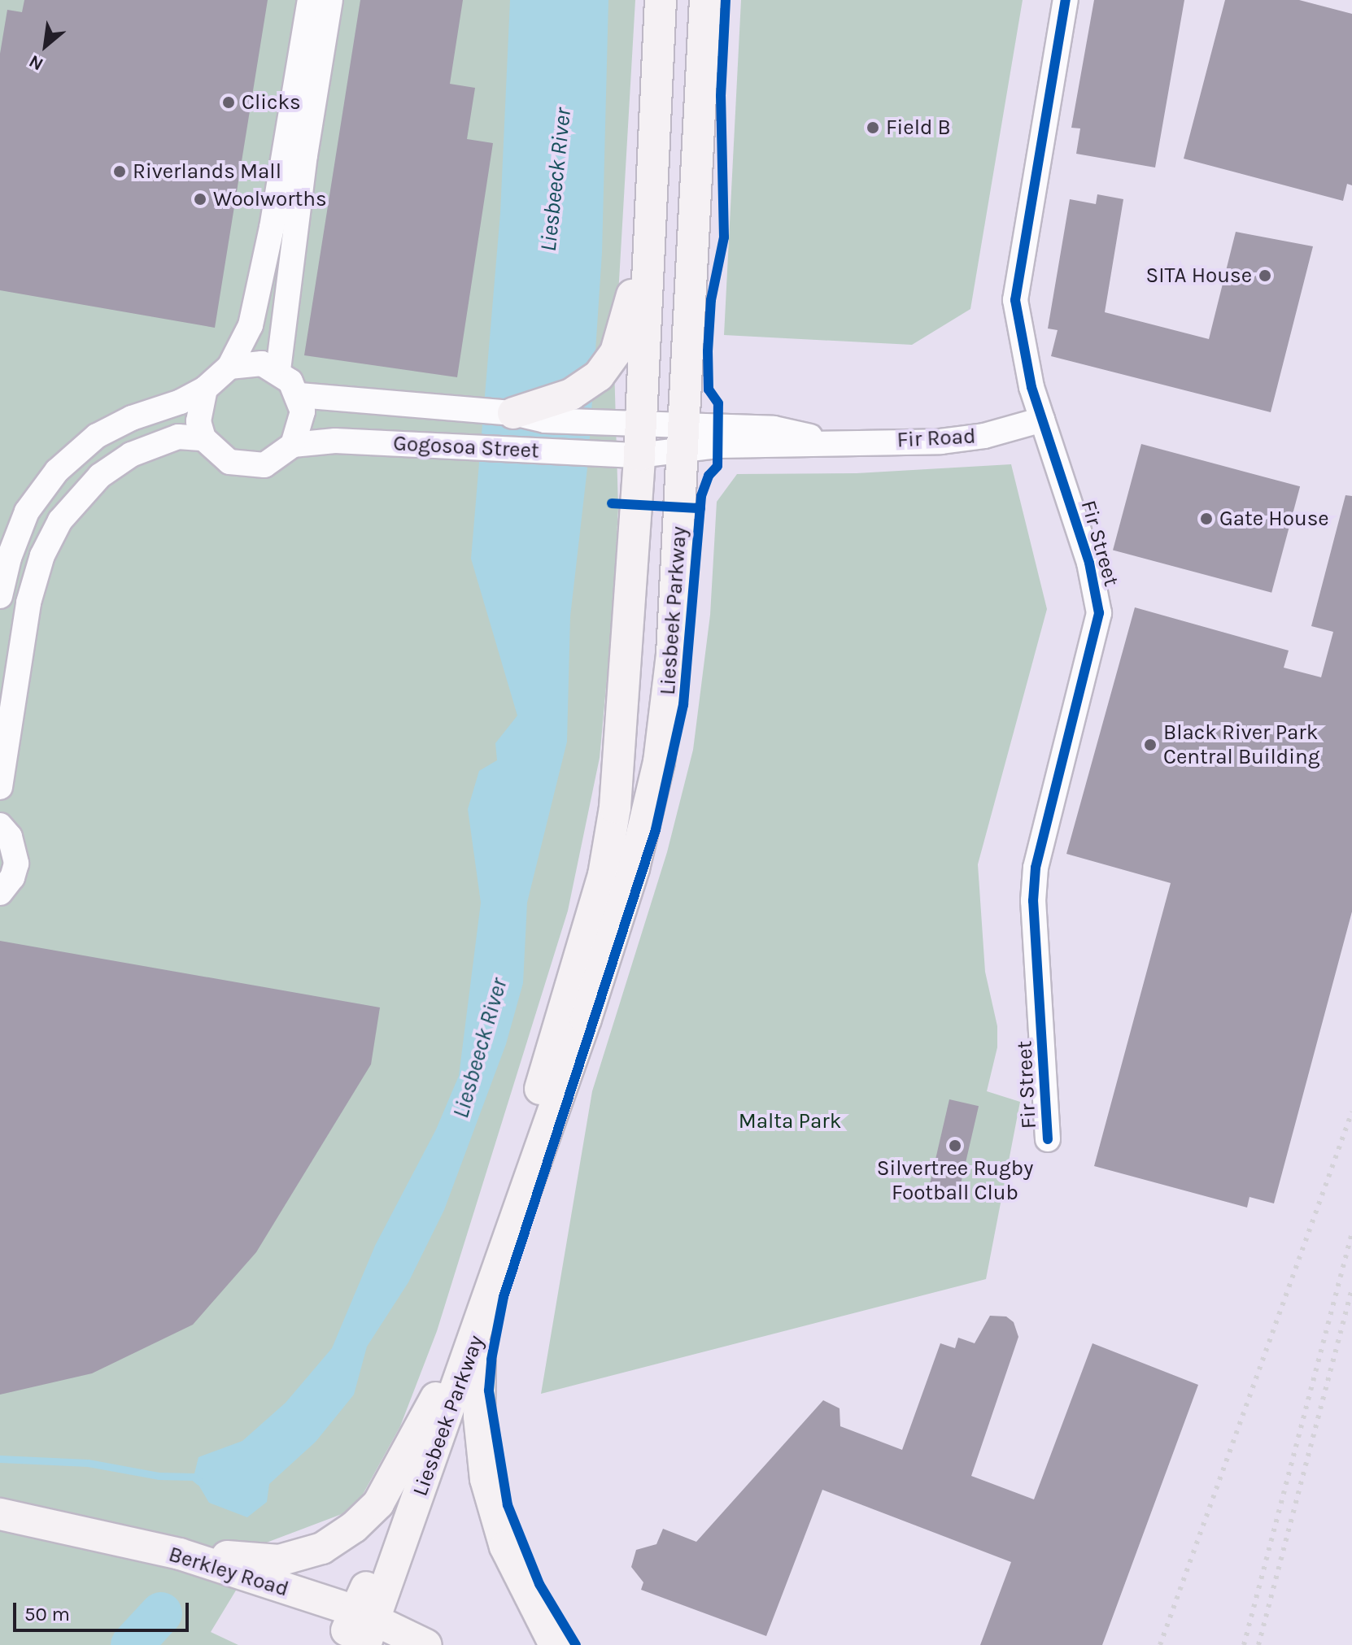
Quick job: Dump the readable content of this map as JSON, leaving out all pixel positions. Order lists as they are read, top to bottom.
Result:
{
  "streets": {
    "main road": ["Liesbeek Parkway", "Berkley Road"],
    "street": ["Fir Road", "Gogosoa Street", "Fir Street"]
  },
  "crossings": [
    ["Fir Road", "Gogosoa Street"],
    ["Fir Road", "Fir Street"],
    ["Fir Road", "Liesbeek Parkway"],
    ["Gogosoa Street", "Liesbeek Parkway"],
    ["Liesbeek Parkway", "Berkley Road"]
  ],
  "water": ["Liesbeeck River"],
  "parks": ["Malta Park"],
  "places": [
    "Clicks",
    "Field B",
    "Riverlands Mall",
    "Woolworths",
    "SITA House",
    "Gate House",
    "Black River Park Central Building",
    "Silvertree Rugby Football Club"
  ],
  "scale_bar": "50 m",
  "north": "bottom left"
}
